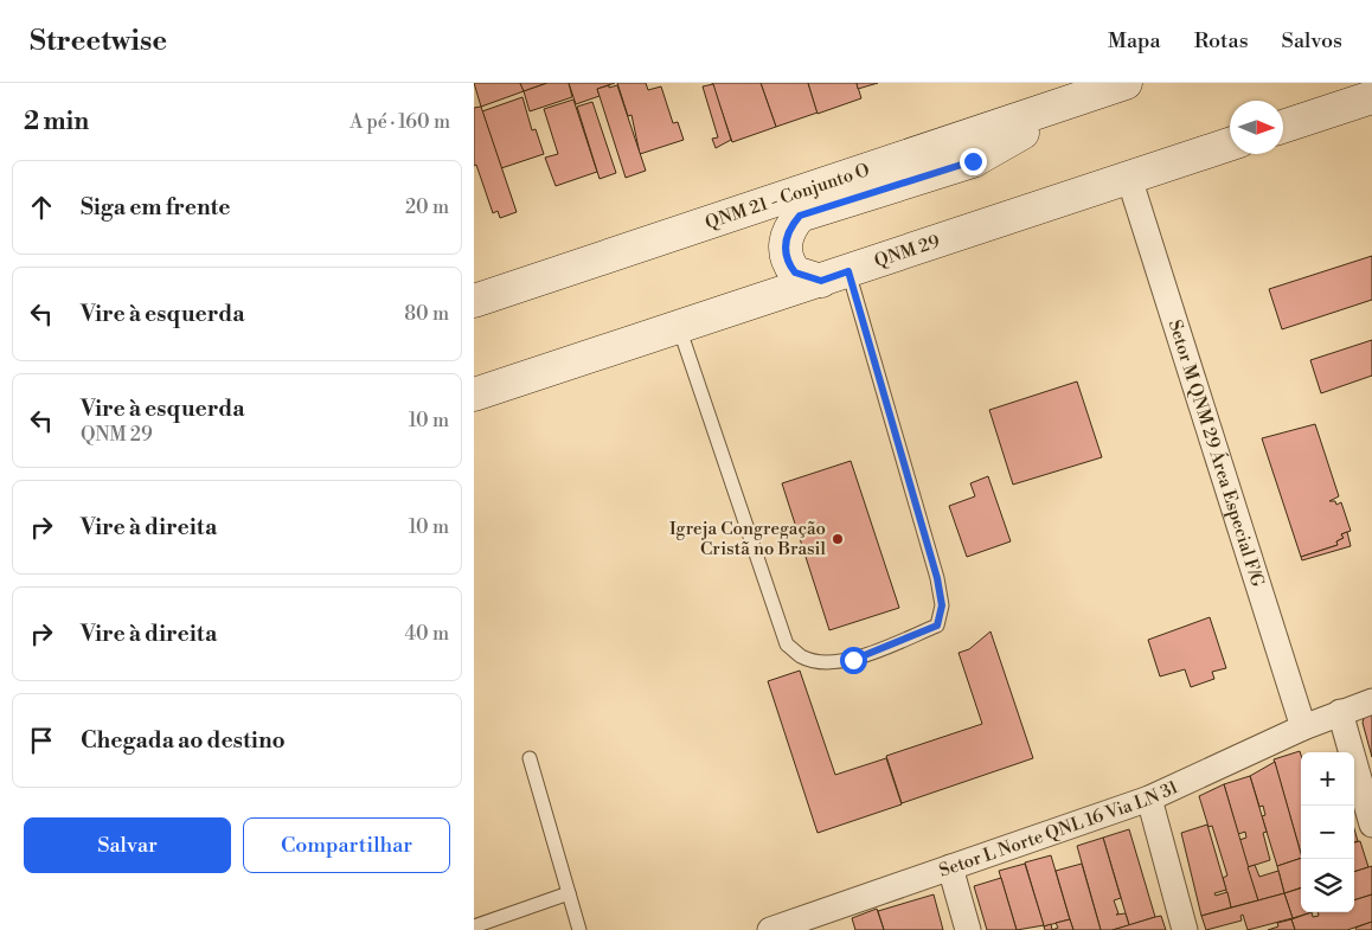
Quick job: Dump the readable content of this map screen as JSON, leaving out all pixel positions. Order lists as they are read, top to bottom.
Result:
{
  "streets": {
    "main road": ["QNM 21 - Conjunto O", "QNM 29"],
    "street": ["Setor M QNM 29 Área Especial F/G", "Setor L Norte QNL 16 Via LN 31"]
  },
  "crossings": [
    ["QNM 29", "Setor M QNM 29 Área Especial F/G"],
    ["Setor M QNM 29 Área Especial F/G", "Setor L Norte QNL 16 Via LN 31"]
  ],
  "places": ["Igreja Congregação Cristã no Brasil"],
  "north": "right",
  "page": {
    "header": "Streetwise",
    "nav": ["Mapa", "Rotas", "Salvos"],
    "heading": ["2 min", "A pé · 160 m"],
    "list": [
      ["Siga em frente", "20 m"],
      ["Vire à esquerda", "80 m"],
      ["Vire à esquerda", "QNM 29", "10 m"],
      ["Vire à direita", "10 m"],
      ["Vire à direita", "40 m"],
      "Chegada ao destino"
    ],
    "map_buttons": ["+", "−"],
    "buttons": ["Salvar", "Compartilhar"]
  }
}
